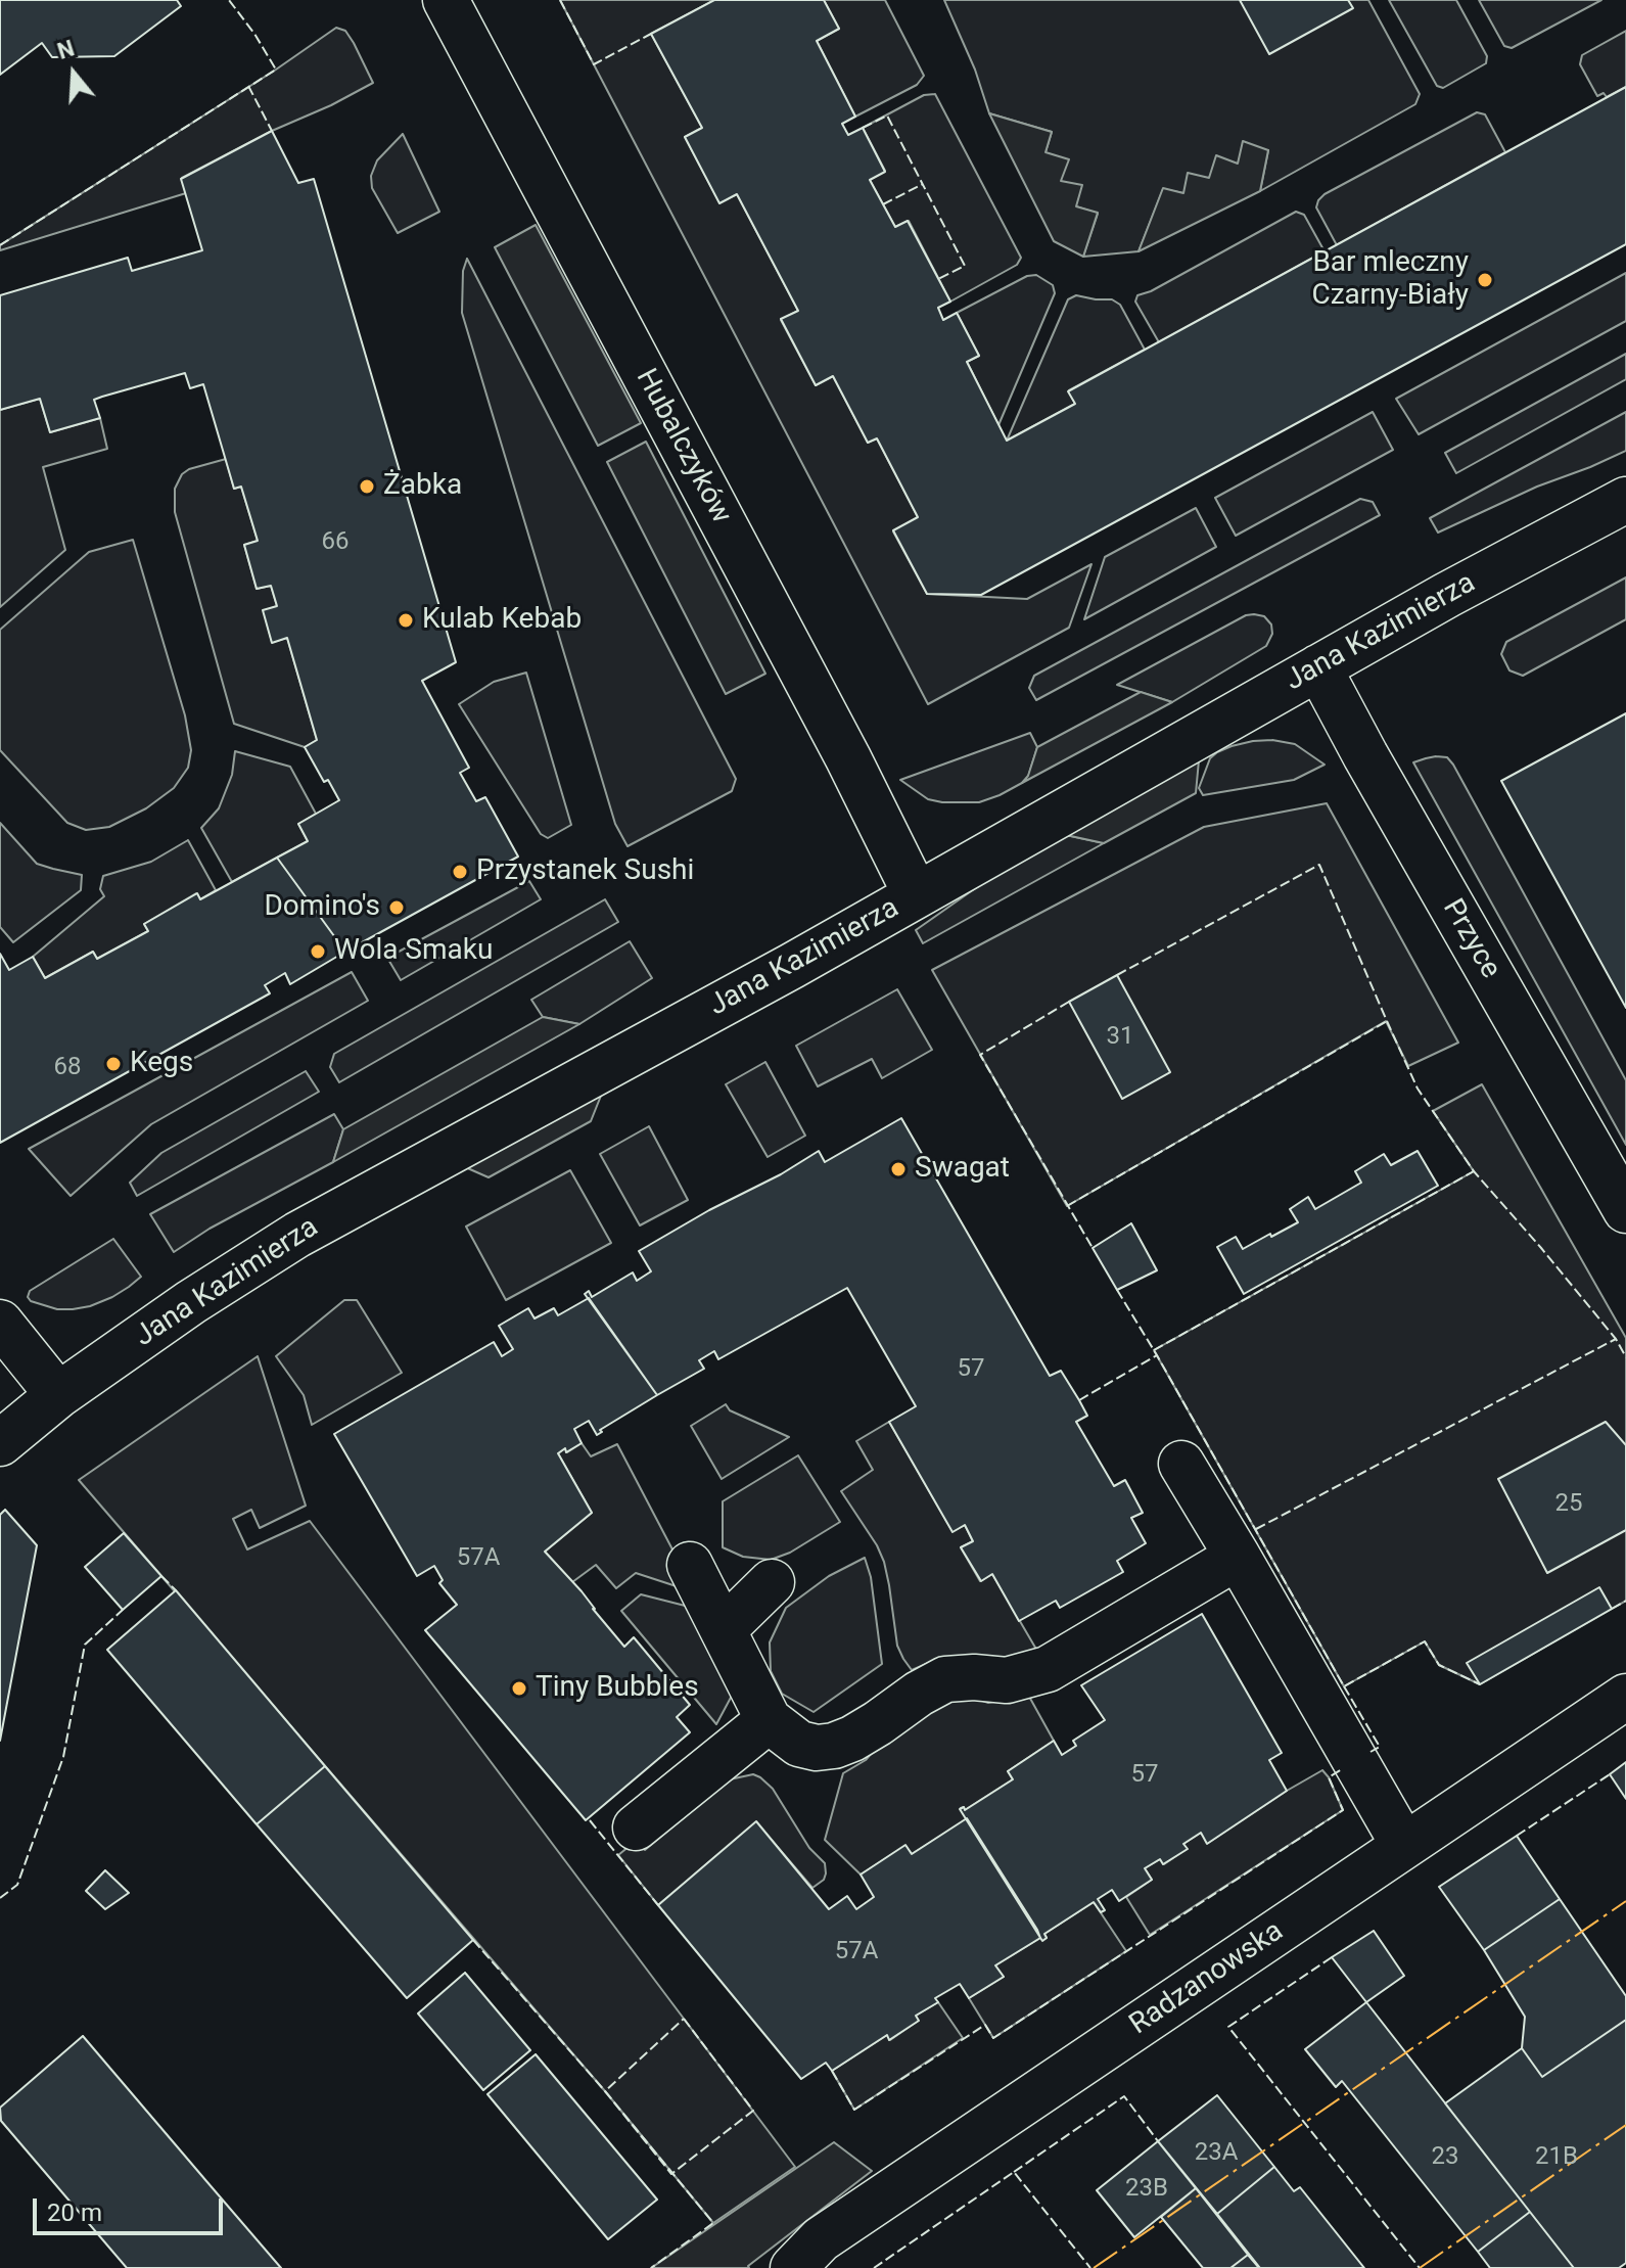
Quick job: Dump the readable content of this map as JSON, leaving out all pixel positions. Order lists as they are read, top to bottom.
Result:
{
  "streets": {
    "street": [
      "Hubalczyków",
      "Jana Kazimierza",
      "Przyce",
      "Radzanowska"
    ]
  },
  "crossings": [
    ["Hubalczyków", "Jana Kazimierza"],
    ["Jana Kazimierza", "Przyce"]
  ],
  "places": [
    "Bar mleczny Czarny-Biały",
    "Żabka",
    "Kulab Kebab",
    "Przystanek Sushi",
    "Domino's",
    "Wola Smaku",
    "Kegs",
    "Swagat",
    "Tiny Bubbles"
  ],
  "house_numbers": [
    "66",
    "31",
    "68",
    "57",
    "25",
    "57A",
    "57",
    "57A",
    "23A",
    "23",
    "21B",
    "23B"
  ],
  "scale_bar": "20 m",
  "north": "top"
}
